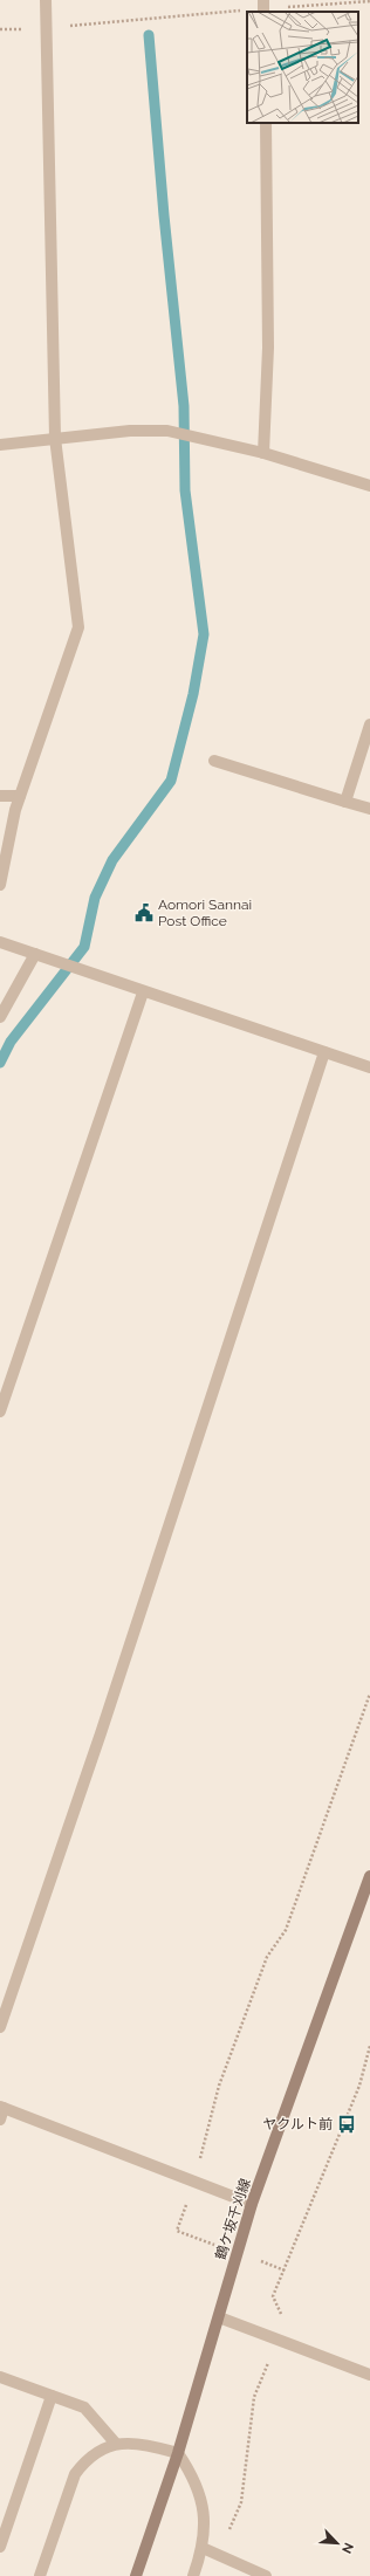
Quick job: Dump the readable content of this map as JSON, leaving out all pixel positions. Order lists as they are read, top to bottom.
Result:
{
  "streets": {
    "main road": ["鶴ケ坂千刈線"]
  },
  "places": {
    "public building": ["Aomori Sannai Post Office"],
    "bus stop": ["ヤクルト前"]
  },
  "north": "bottom right"
}
